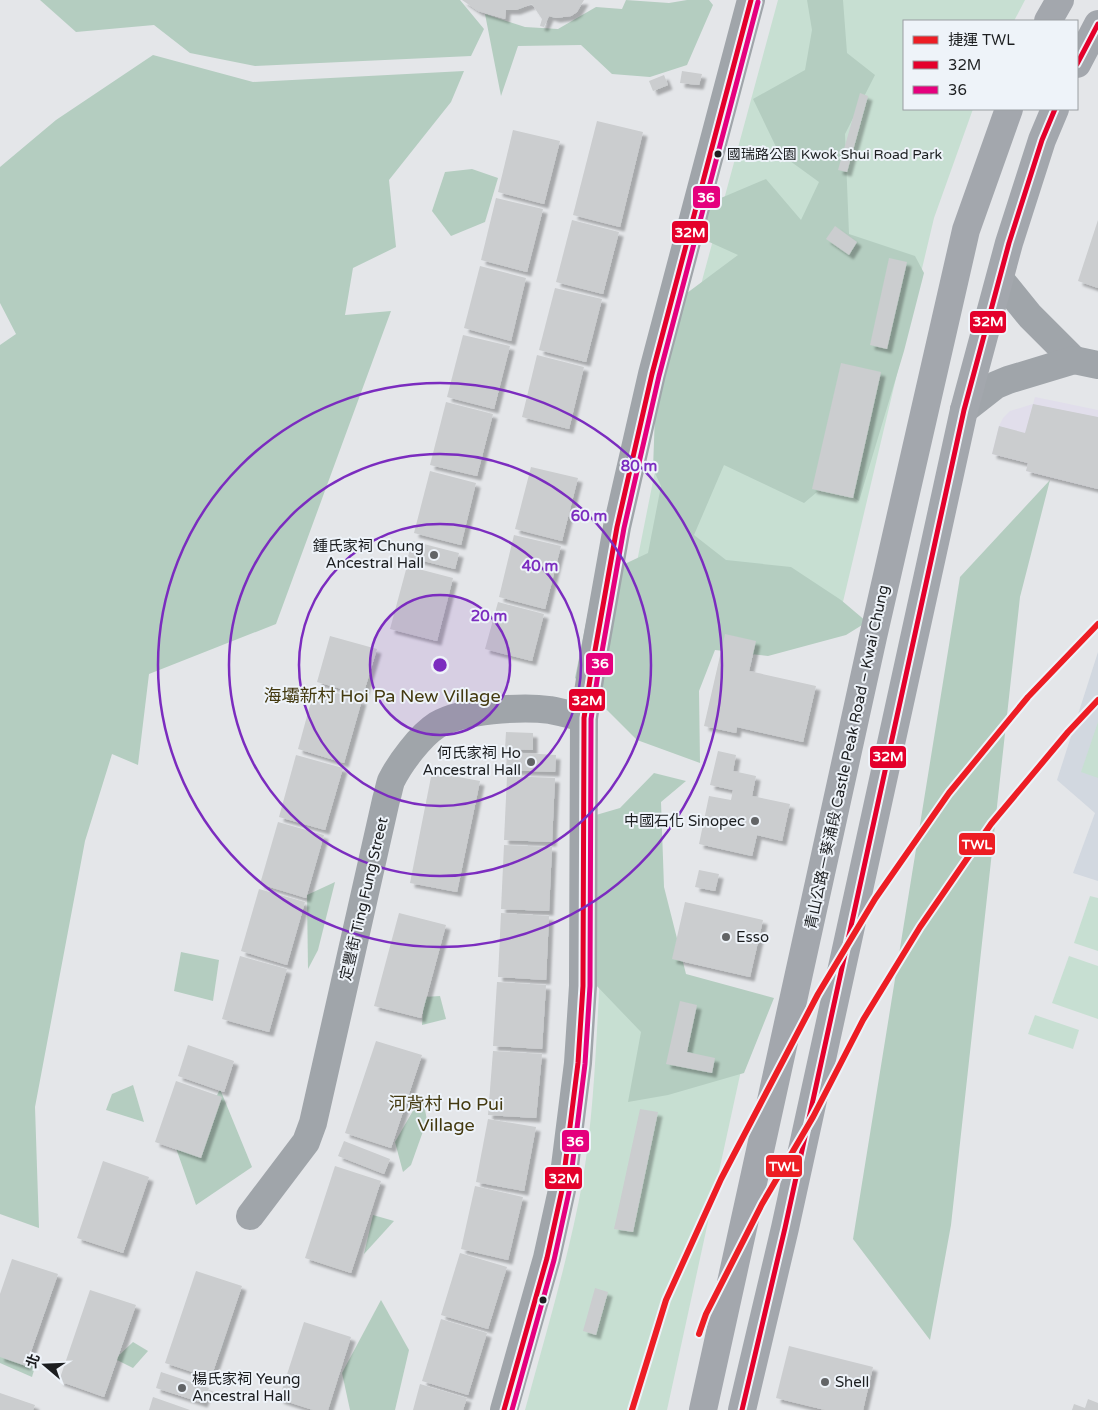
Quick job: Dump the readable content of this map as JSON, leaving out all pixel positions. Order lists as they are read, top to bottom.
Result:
{
  "streets": {
    "main road": ["青山公路－葵涌段 Castle Peak Road – Kwai Chung"],
    "street": ["定豐街 Ting Fung Street"]
  },
  "districts": ["海壩新村 Hoi Pa New Village", "河背村 Ho Pui Village"],
  "places": [
    "國瑞路公園 Kwok Shui Road Park",
    "鍾氏家祠 Chung Ancestral Hall",
    "何氏家祠 Ho Ancestral Hall",
    "中國石化 Sinopec",
    "Esso",
    "Shell",
    "楊氏家祠 Yeung Ancestral Hall"
  ],
  "lines": ["transit line 32M", "transit line 36", "metro line TWL"],
  "legend": ["捷運 TWL", "32M", "36"],
  "north": "left",
  "rings": [
    "80 m",
    "60 m",
    "40 m",
    "20 m"
  ]
}
